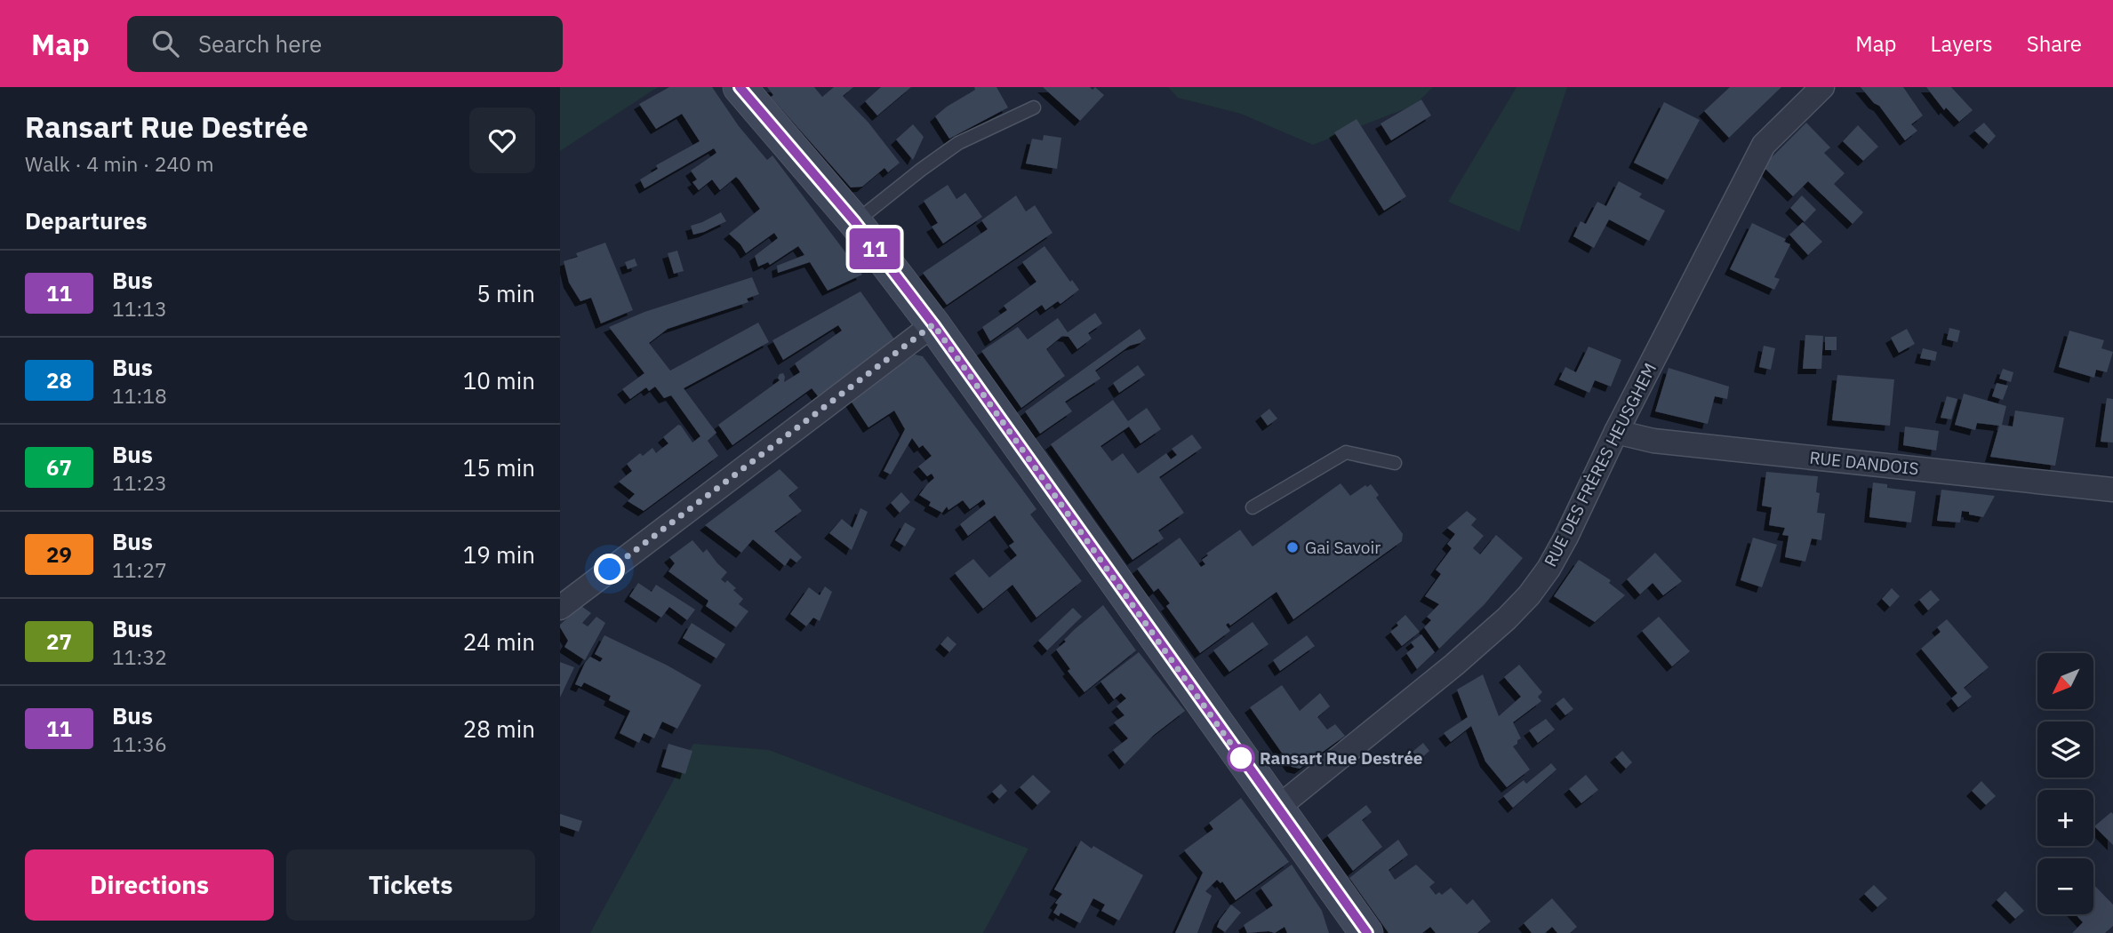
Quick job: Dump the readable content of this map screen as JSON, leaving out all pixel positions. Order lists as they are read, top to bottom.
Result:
{
  "streets": {
    "street": ["RUE DANDOIS", "RUE DES FRÈRES HEUSGHEM"]
  },
  "crossings": [
    ["RUE DANDOIS", "RUE DES FRÈRES HEUSGHEM"]
  ],
  "places": ["Gai Savoir", "Ransart Rue Destrée"],
  "lines": ["bus line 11"],
  "north": "bottom left",
  "page": {
    "header": "Map",
    "search": "Search here",
    "nav": ["Map", "Layers", "Share"],
    "heading": [
      ["Ransart Rue Destrée", "Walk · 4 min · 240 m"],
      "Departures"
    ],
    "on_map": "11",
    "list": [
      {
        "mark": "11",
        "name": "Bus",
        "note": "11:13",
        "value": "5 min"
      },
      {
        "mark": "28",
        "name": "Bus",
        "note": "11:18",
        "value": "10 min"
      },
      {
        "mark": "67",
        "name": "Bus",
        "note": "11:23",
        "value": "15 min"
      },
      {
        "mark": "29",
        "name": "Bus",
        "note": "11:27",
        "value": "19 min"
      },
      {
        "mark": "27",
        "name": "Bus",
        "note": "11:32",
        "value": "24 min"
      },
      {
        "mark": "11",
        "name": "Bus",
        "note": "11:36",
        "value": "28 min"
      }
    ],
    "map_buttons": ["+", "−"],
    "buttons": ["Directions", "Tickets"]
  }
}
